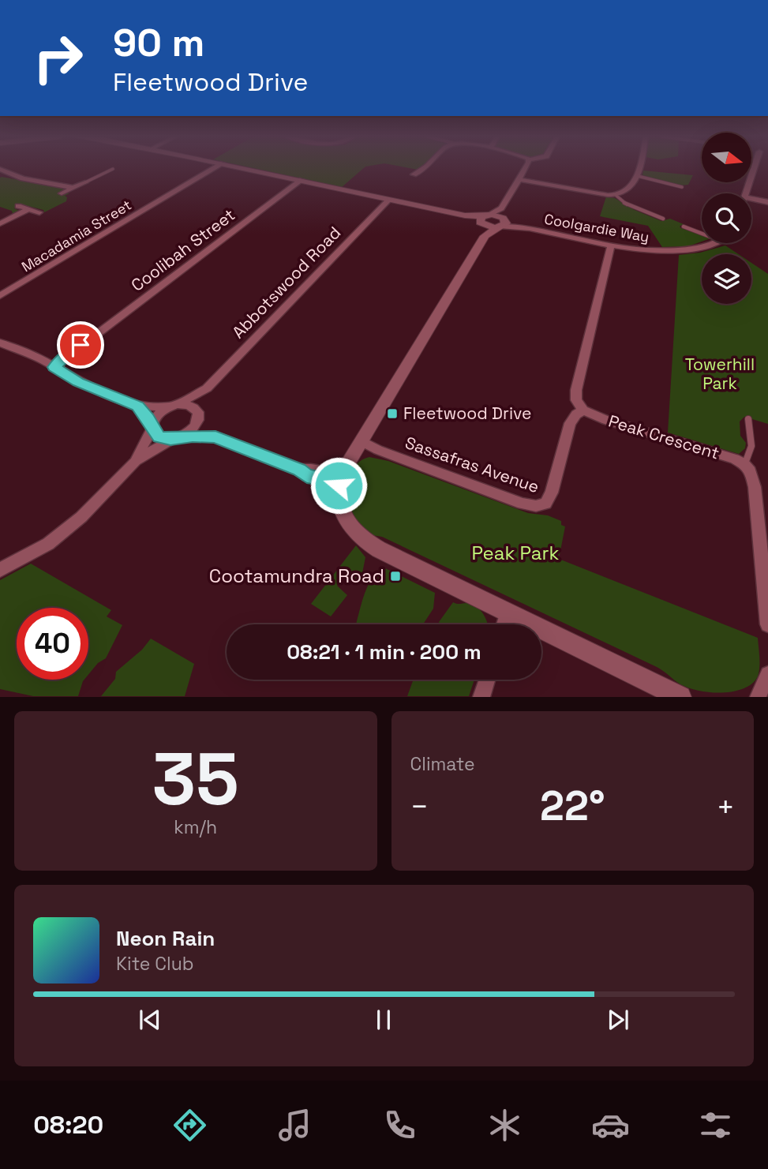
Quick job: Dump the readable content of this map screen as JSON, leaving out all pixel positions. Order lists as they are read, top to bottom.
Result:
{
  "streets": {
    "street": [
      "Coolgardie Way",
      "Macadamia Street",
      "Coolibah Street",
      "Abbotswood Road",
      "Peak Crescent",
      "Sassafras Avenue"
    ]
  },
  "crossings": [
    ["Peak Crescent", "Sassafras Avenue"]
  ],
  "parks": ["Towerhill Park", "Peak Park"],
  "places": {
    "transit": ["Fleetwood Drive", "Cootamundra Road"]
  },
  "north": "right",
  "page": {
    "turn": ["90 m", "Fleetwood Drive"],
    "limit": "40",
    "trip": "08:21 · 1 min · 200 m",
    "tile": [
      ["35", "km/h"],
      "Climate"
    ],
    "heat": ["−", "22°", "+"],
    "song": ["Neon Rain", "Kite Club"],
    "tabs": "08:20"
  }
}
